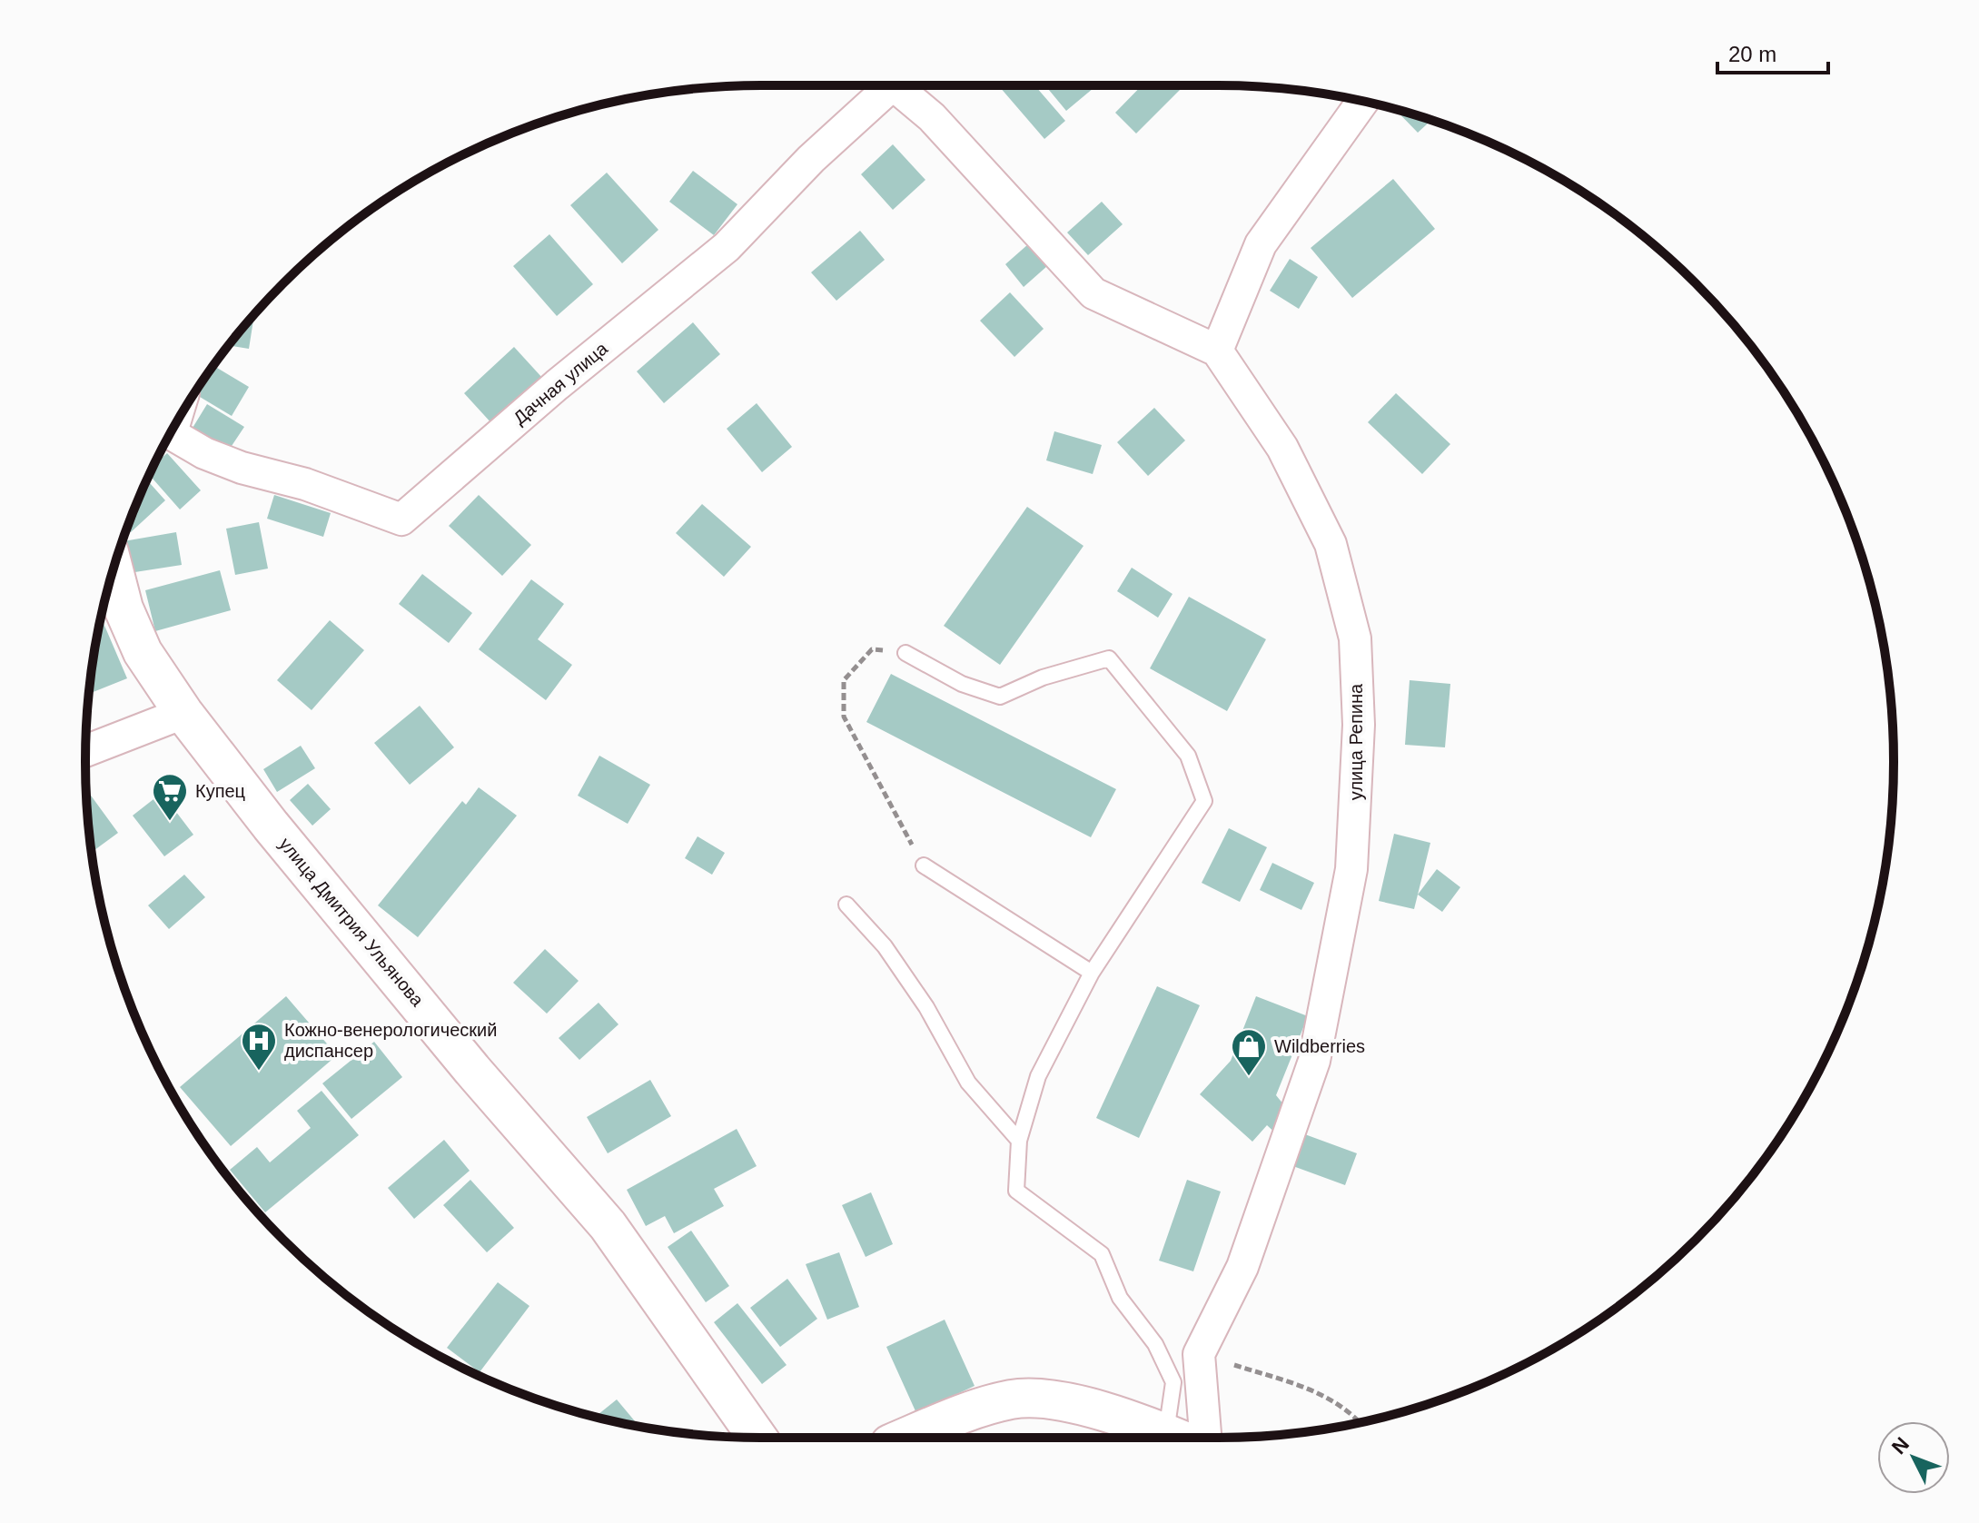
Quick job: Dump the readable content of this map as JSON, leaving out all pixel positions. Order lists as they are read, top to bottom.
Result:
{
  "streets": {
    "street": ["Дачная улица", "улица Репина", "улица Дмитрия Ульянова"]
  },
  "places": {
    "supermarket": ["Купец"],
    "hospital": ["Кожно-венерологический диспансер"],
    "shop": ["Wildberries"]
  },
  "scale_bar": "20 m",
  "north": "top left"
}
